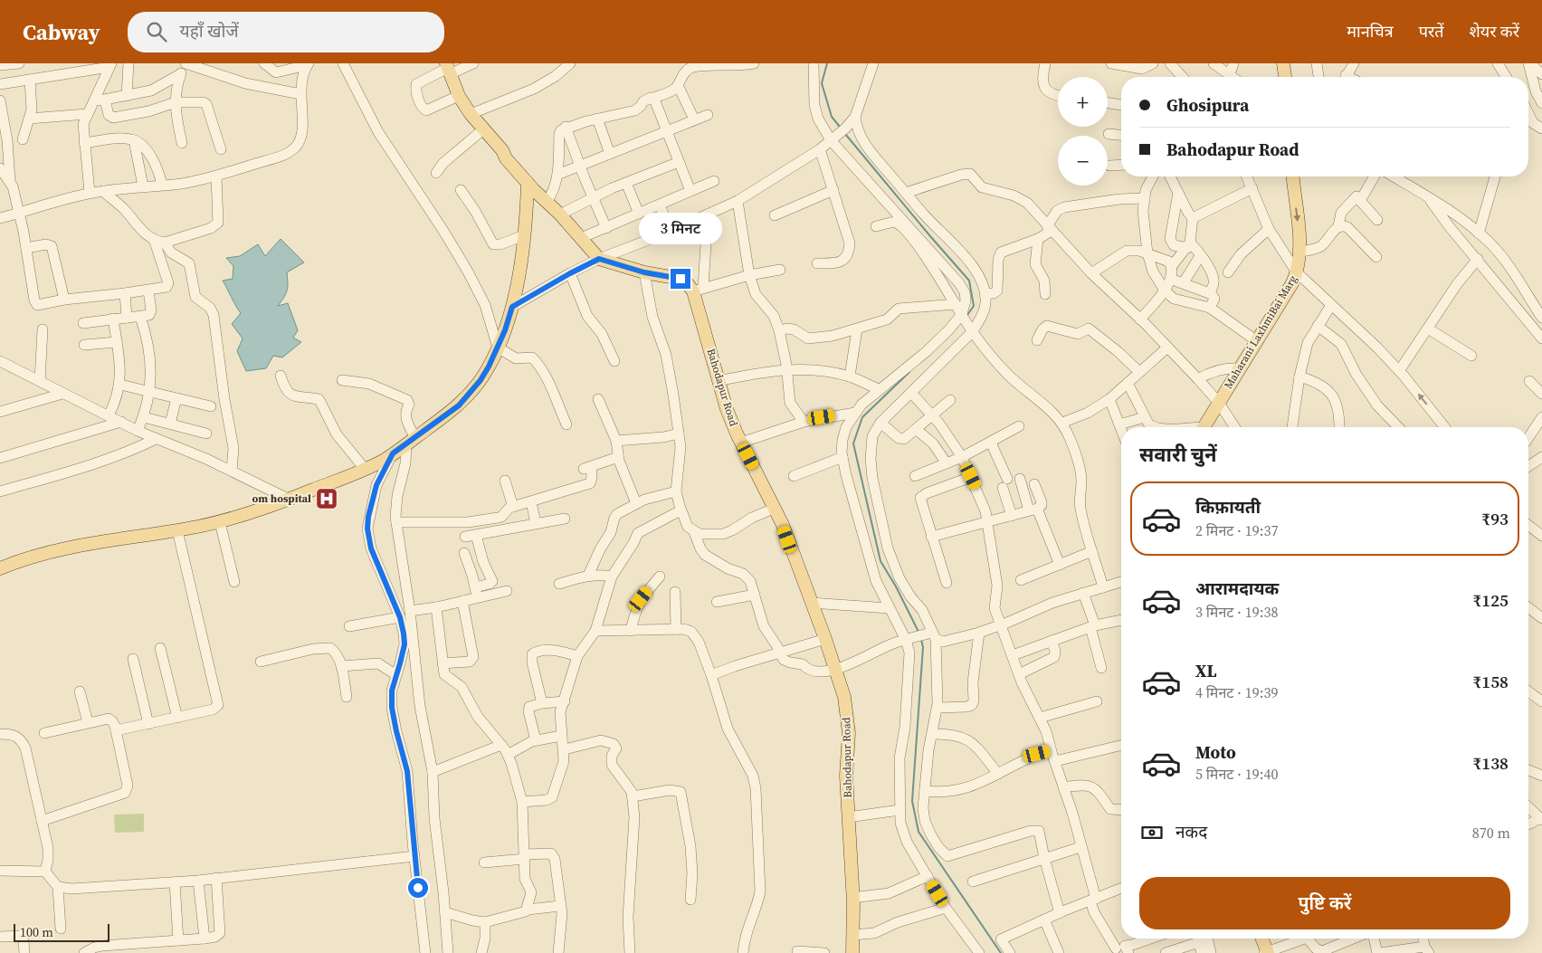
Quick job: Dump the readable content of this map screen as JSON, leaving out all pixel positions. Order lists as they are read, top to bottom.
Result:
{
  "streets": {
    "main road": ["Maharani LaxhmiBai Marg", "Bahodapur Road"]
  },
  "places": {
    "hospital": ["om hospital"]
  },
  "scale_bar": "100 m",
  "page": {
    "header": "Cabway",
    "search": "यहाँ खोजें",
    "nav": ["मानचित्र", "परतें", "शेयर करें"],
    "map_buttons": ["+", "−"],
    "banner": ["Ghosipura", "Bahodapur Road"],
    "bubble": "3 मिनट",
    "heading": "सवारी चुनें",
    "list": [
      {
        "name": "किफ़ायती",
        "note": "2 मिनट · 19:37",
        "value": "₹93"
      },
      {
        "name": "आरामदायक",
        "note": "3 मिनट · 19:38",
        "value": "₹125"
      },
      {
        "name": "XL",
        "note": "4 मिनट · 19:39",
        "value": "₹158"
      },
      {
        "name": "Moto",
        "note": "5 मिनट · 19:40",
        "value": "₹138"
      }
    ],
    "pay": ["नकद", "870 m"],
    "buttons": "पुष्टि करें",
    "scale": "100 m"
  }
}
